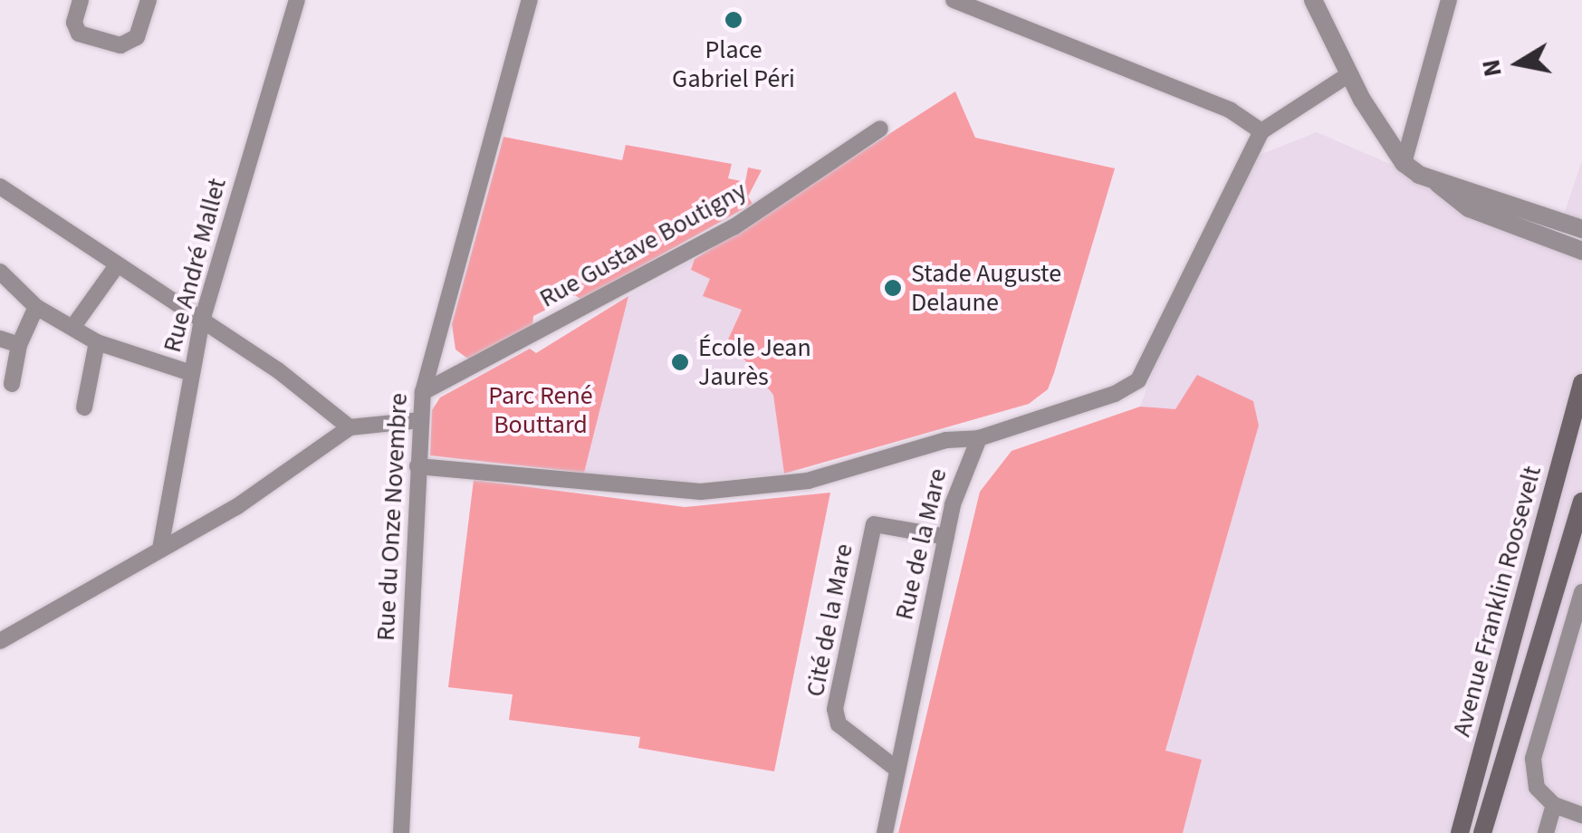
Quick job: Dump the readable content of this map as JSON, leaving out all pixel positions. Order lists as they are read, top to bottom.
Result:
{
  "streets": {
    "main road": ["Avenue Franklin Roosevelt"],
    "street": [
      "Rue Gustave Boutigny",
      "Rue André Mallet",
      "Rue du Onze Novembre",
      "Rue de la Mare",
      "Cité de la Mare"
    ]
  },
  "crossings": [
    ["Rue Gustave Boutigny", "Rue du Onze Novembre"],
    ["Rue de la Mare", "Cité de la Mare"]
  ],
  "parks": ["Parc René Bouttard"],
  "places": ["Place Gabriel Péri", "Stade Auguste Delaune", "École Jean Jaurès"],
  "north": "left"
}
